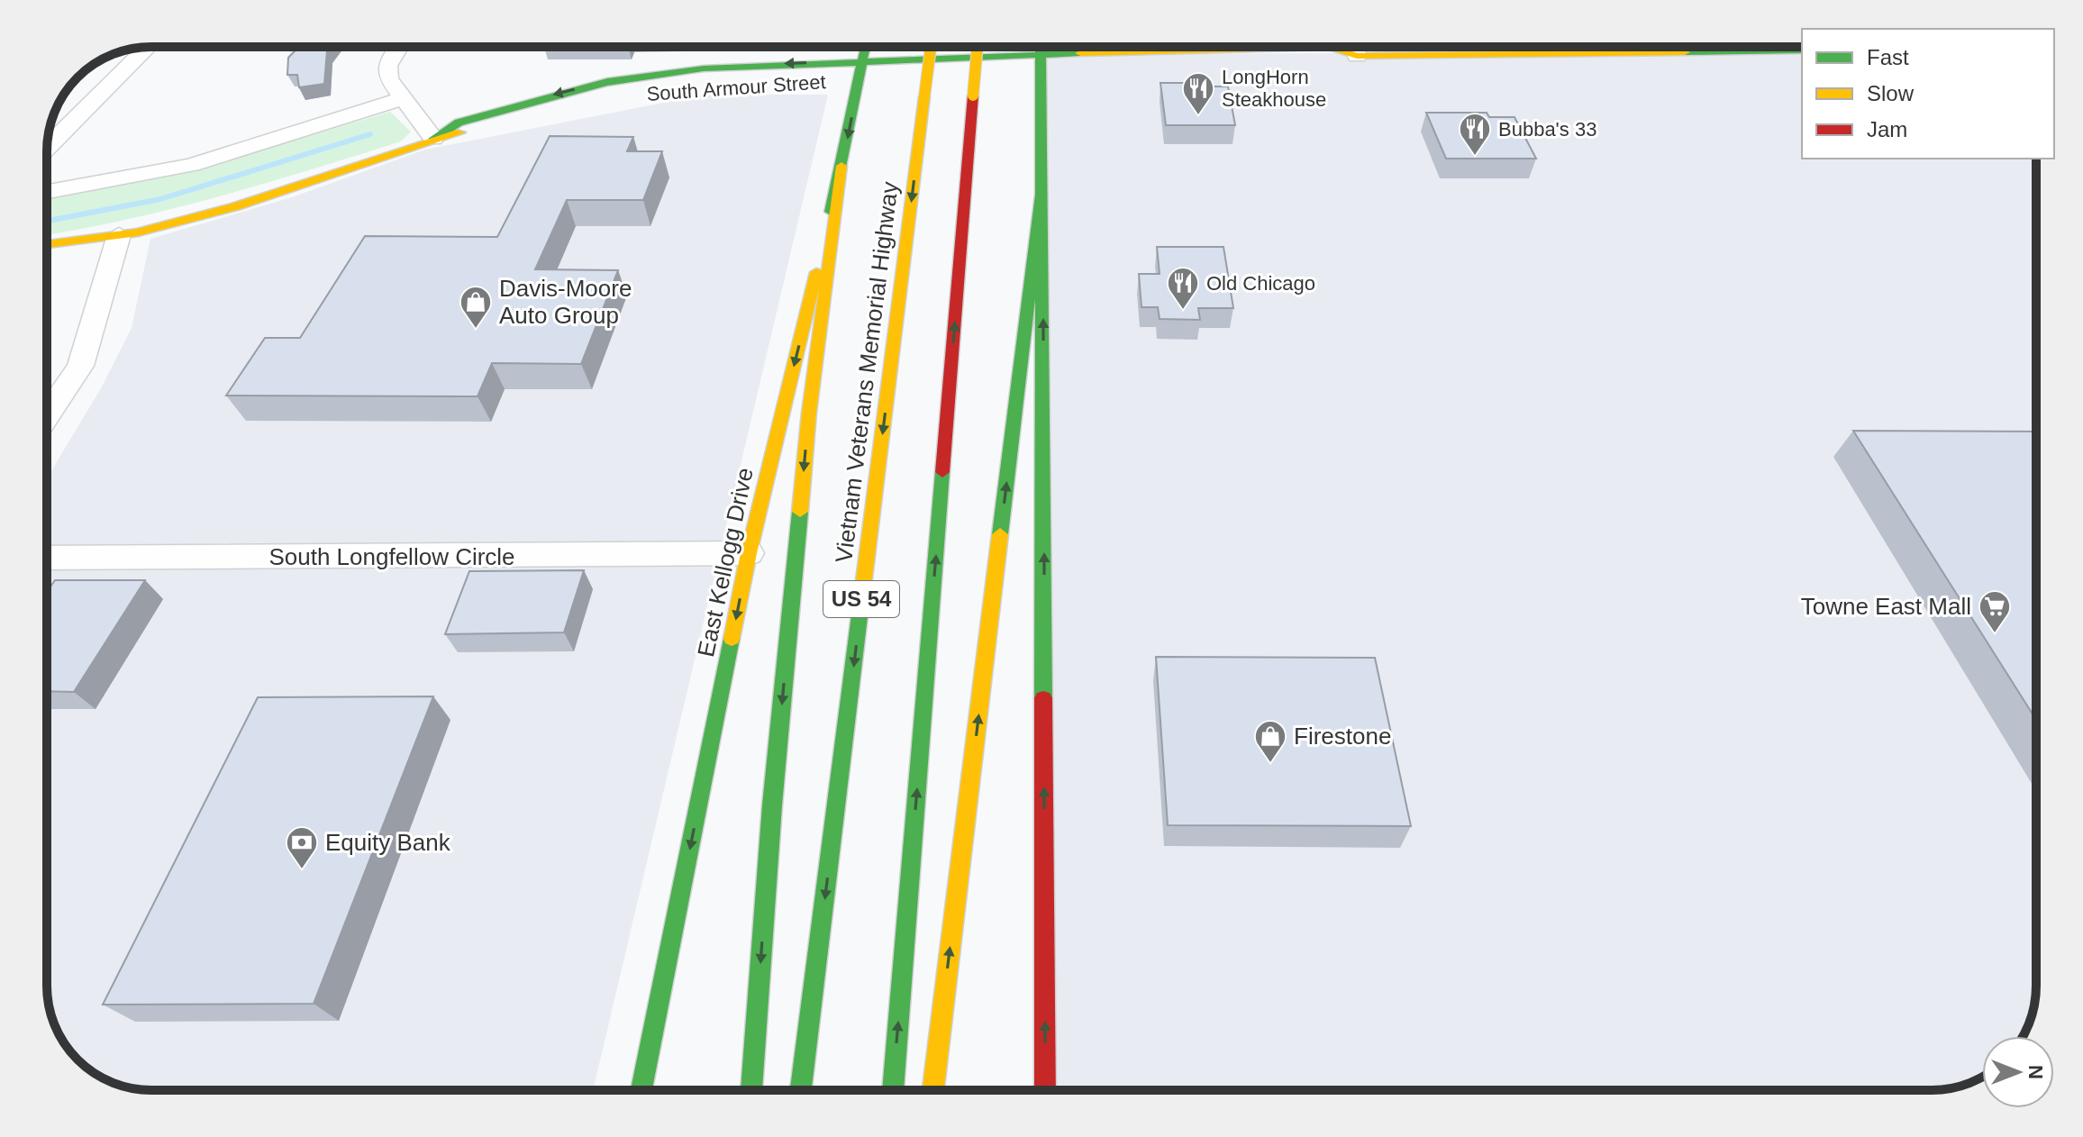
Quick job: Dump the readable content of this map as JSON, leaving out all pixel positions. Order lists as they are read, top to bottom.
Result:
{
  "streets": {
    "main road": [
      "South Armour Street",
      "Vietnam Veterans Memorial Highway",
      "East Kellogg Drive",
      "US 54"
    ],
    "street": ["South Longfellow Circle"]
  },
  "crossings": [
    ["South Armour Street", "East Kellogg Drive"],
    ["South Longfellow Circle", "East Kellogg Drive"]
  ],
  "places": {
    "restaurant": ["LongHorn Steakhouse", "Bubba's 33", "Old Chicago"],
    "shop": ["Davis-Moore Auto Group", "Firestone"],
    "supermarket": ["Towne East Mall"],
    "bank": ["Equity Bank"]
  },
  "legend": ["Fast", "Slow", "Jam"],
  "north": "right"
}
